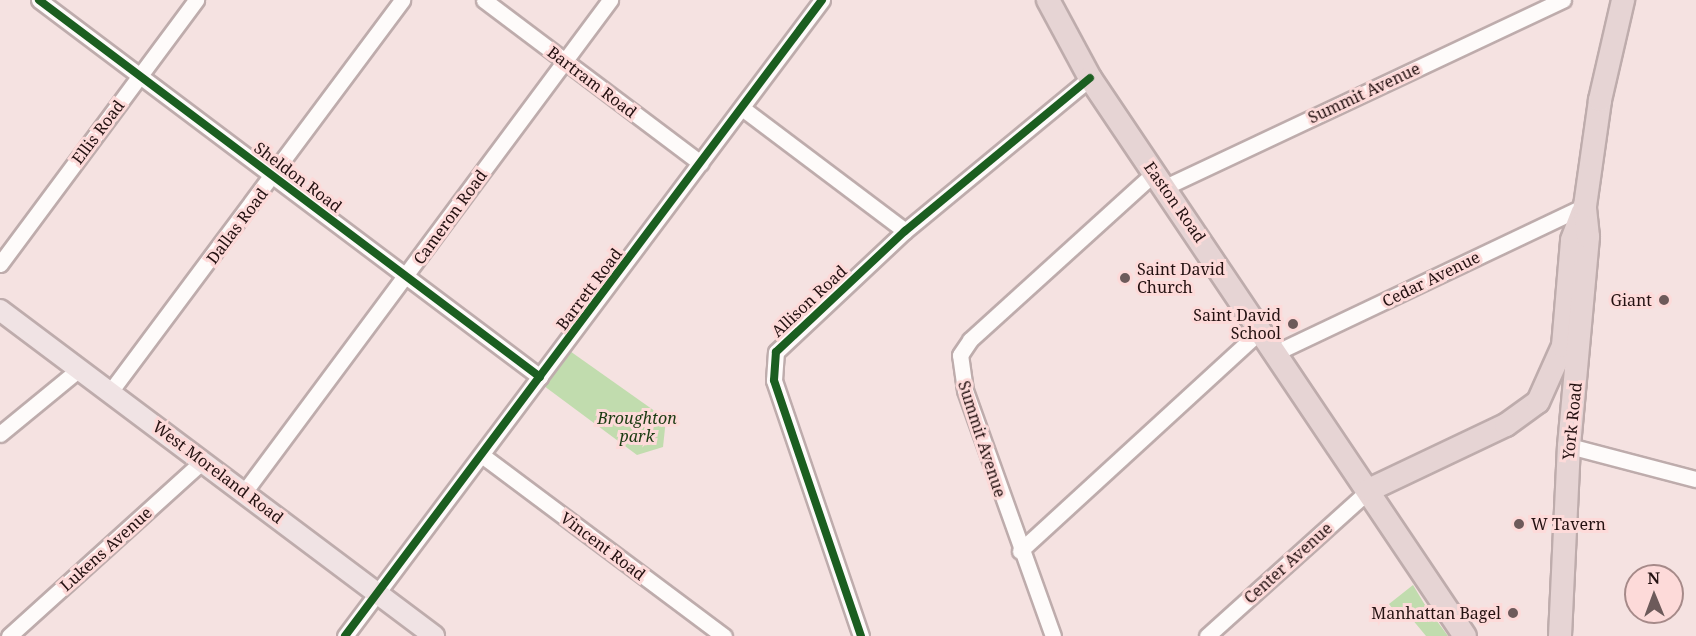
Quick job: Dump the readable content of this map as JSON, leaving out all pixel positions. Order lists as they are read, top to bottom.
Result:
{
  "streets": {
    "highway": ["Easton Road", "York Road"],
    "main road": ["West Moreland Road"],
    "street": [
      "Bartram Road",
      "Summit Avenue",
      "Ellis Road",
      "Sheldon Road",
      "Cameron Road",
      "Dallas Road",
      "Cedar Avenue",
      "Barrett Road",
      "Allison Road",
      "Vincent Road",
      "Lukens Avenue",
      "Center Avenue"
    ]
  },
  "crossings": [
    ["Bartram Road", "Cameron Road"],
    ["Bartram Road", "Barrett Road"],
    ["Summit Avenue", "Easton Road"],
    ["Ellis Road", "Sheldon Road"],
    ["Sheldon Road", "Cameron Road"],
    ["Sheldon Road", "Dallas Road"],
    ["Sheldon Road", "Barrett Road"],
    ["Easton Road", "Cedar Avenue"],
    ["Easton Road", "Allison Road"],
    ["Easton Road", "York Road"],
    ["Easton Road", "Center Avenue"],
    ["Cameron Road", "West Moreland Road"],
    ["Dallas Road", "West Moreland Road"],
    ["Cedar Avenue", "York Road"],
    ["Barrett Road", "West Moreland Road"],
    ["Barrett Road", "Vincent Road"],
    ["York Road", "Center Avenue"],
    ["West Moreland Road", "Lukens Avenue"]
  ],
  "parks": ["Broughton park"],
  "places": [
    "Saint David Church",
    "Giant",
    "Saint David School",
    "W Tavern",
    "Manhattan Bagel"
  ],
  "north": "top"
}
